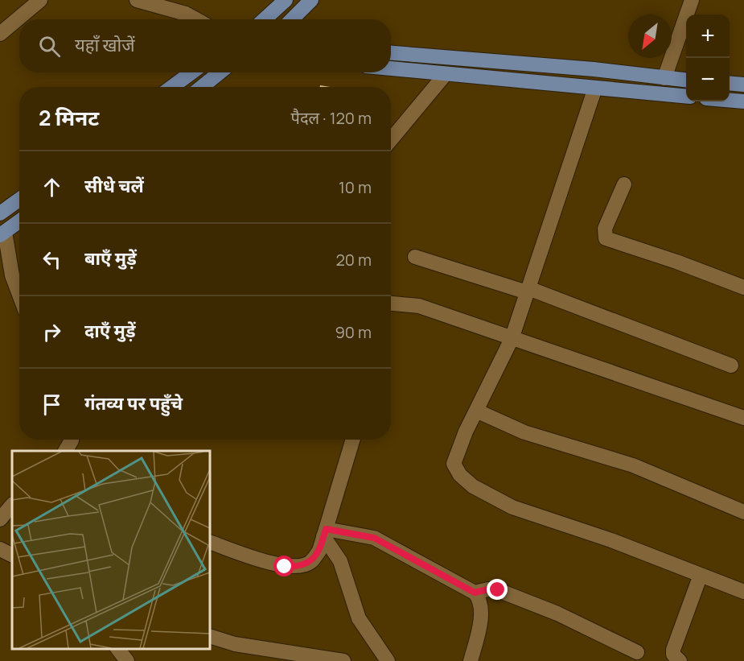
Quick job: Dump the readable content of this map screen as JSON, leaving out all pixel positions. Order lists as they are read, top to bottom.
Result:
{
  "north": "bottom left",
  "page": {
    "map_buttons": ["+", "−"],
    "search": "यहाँ खोजें",
    "heading": ["2 मिनट", "पैदल · 120 m"],
    "list": [
      ["सीधे चलें", "10 m"],
      ["बाएँ मुड़ें", "20 m"],
      ["दाएँ मुड़ें", "90 m"],
      "गंतव्य पर पहुँचे"
    ]
  }
}
